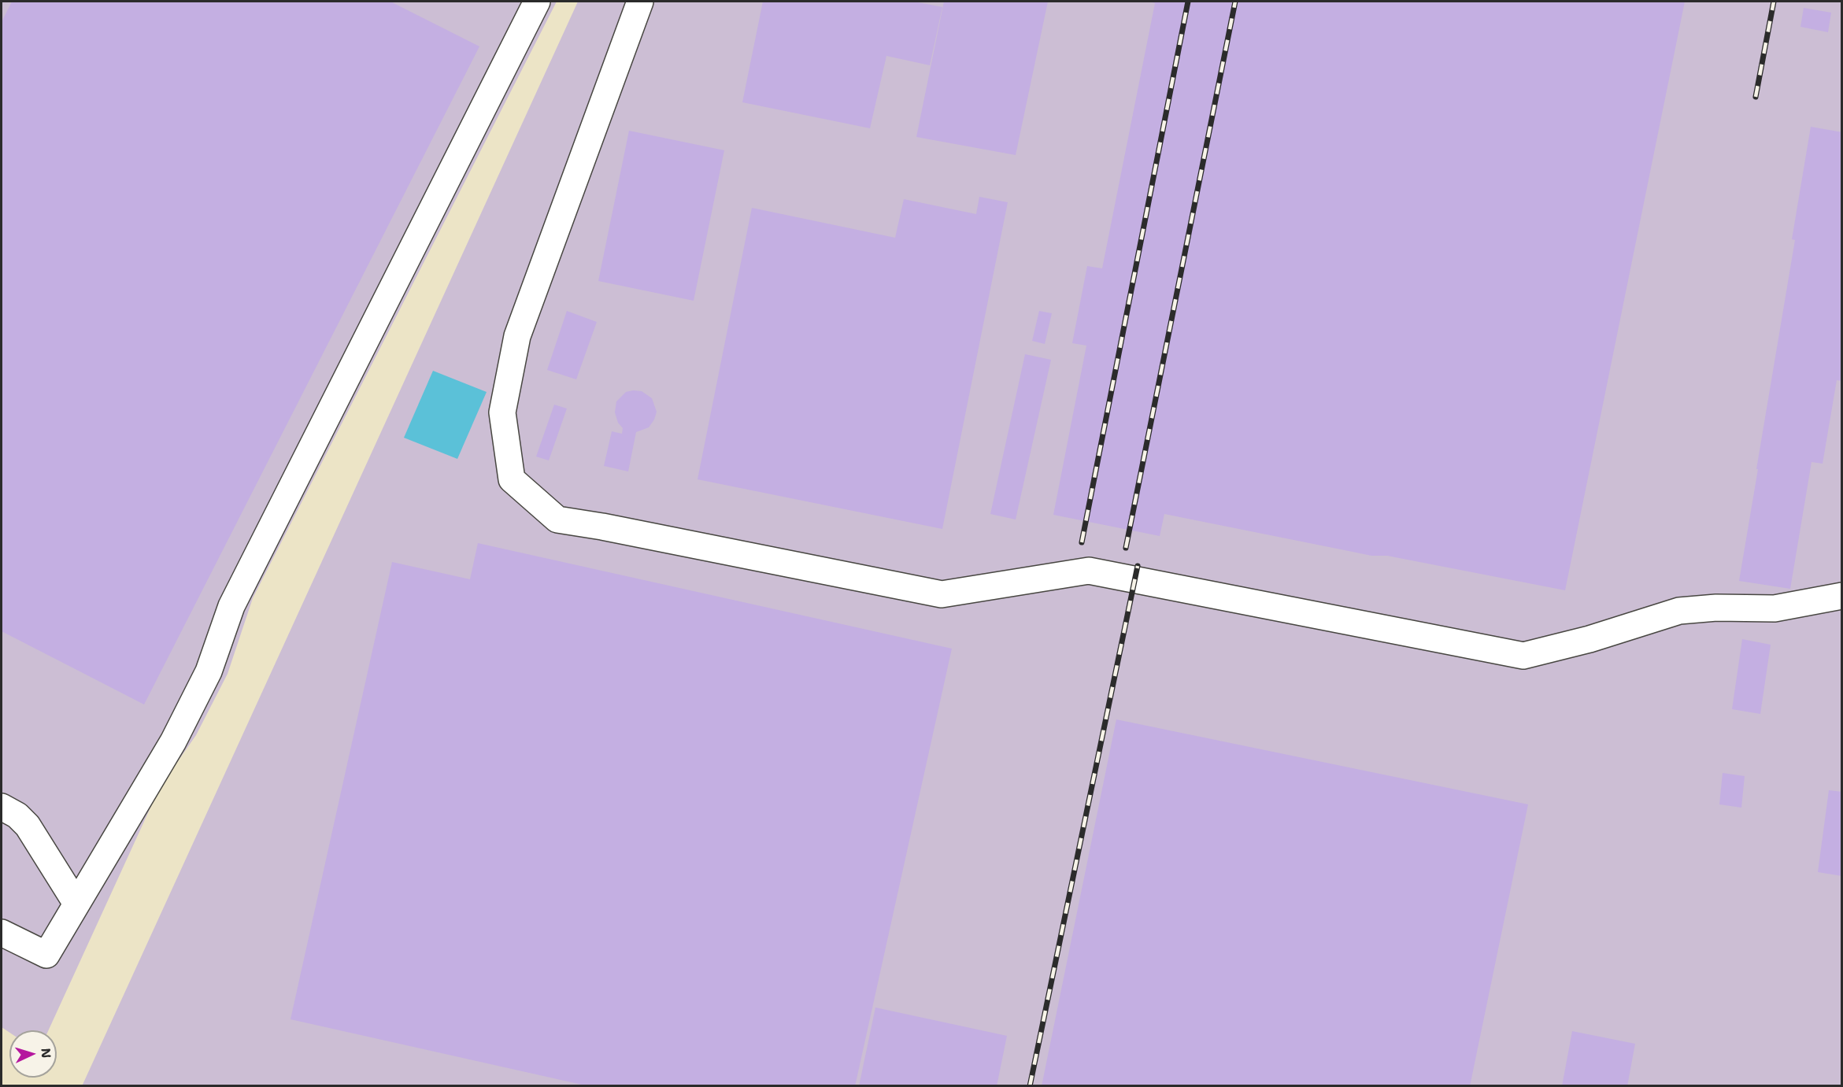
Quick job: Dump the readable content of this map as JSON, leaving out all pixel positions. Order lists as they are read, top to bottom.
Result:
{
  "north": "right"
}
